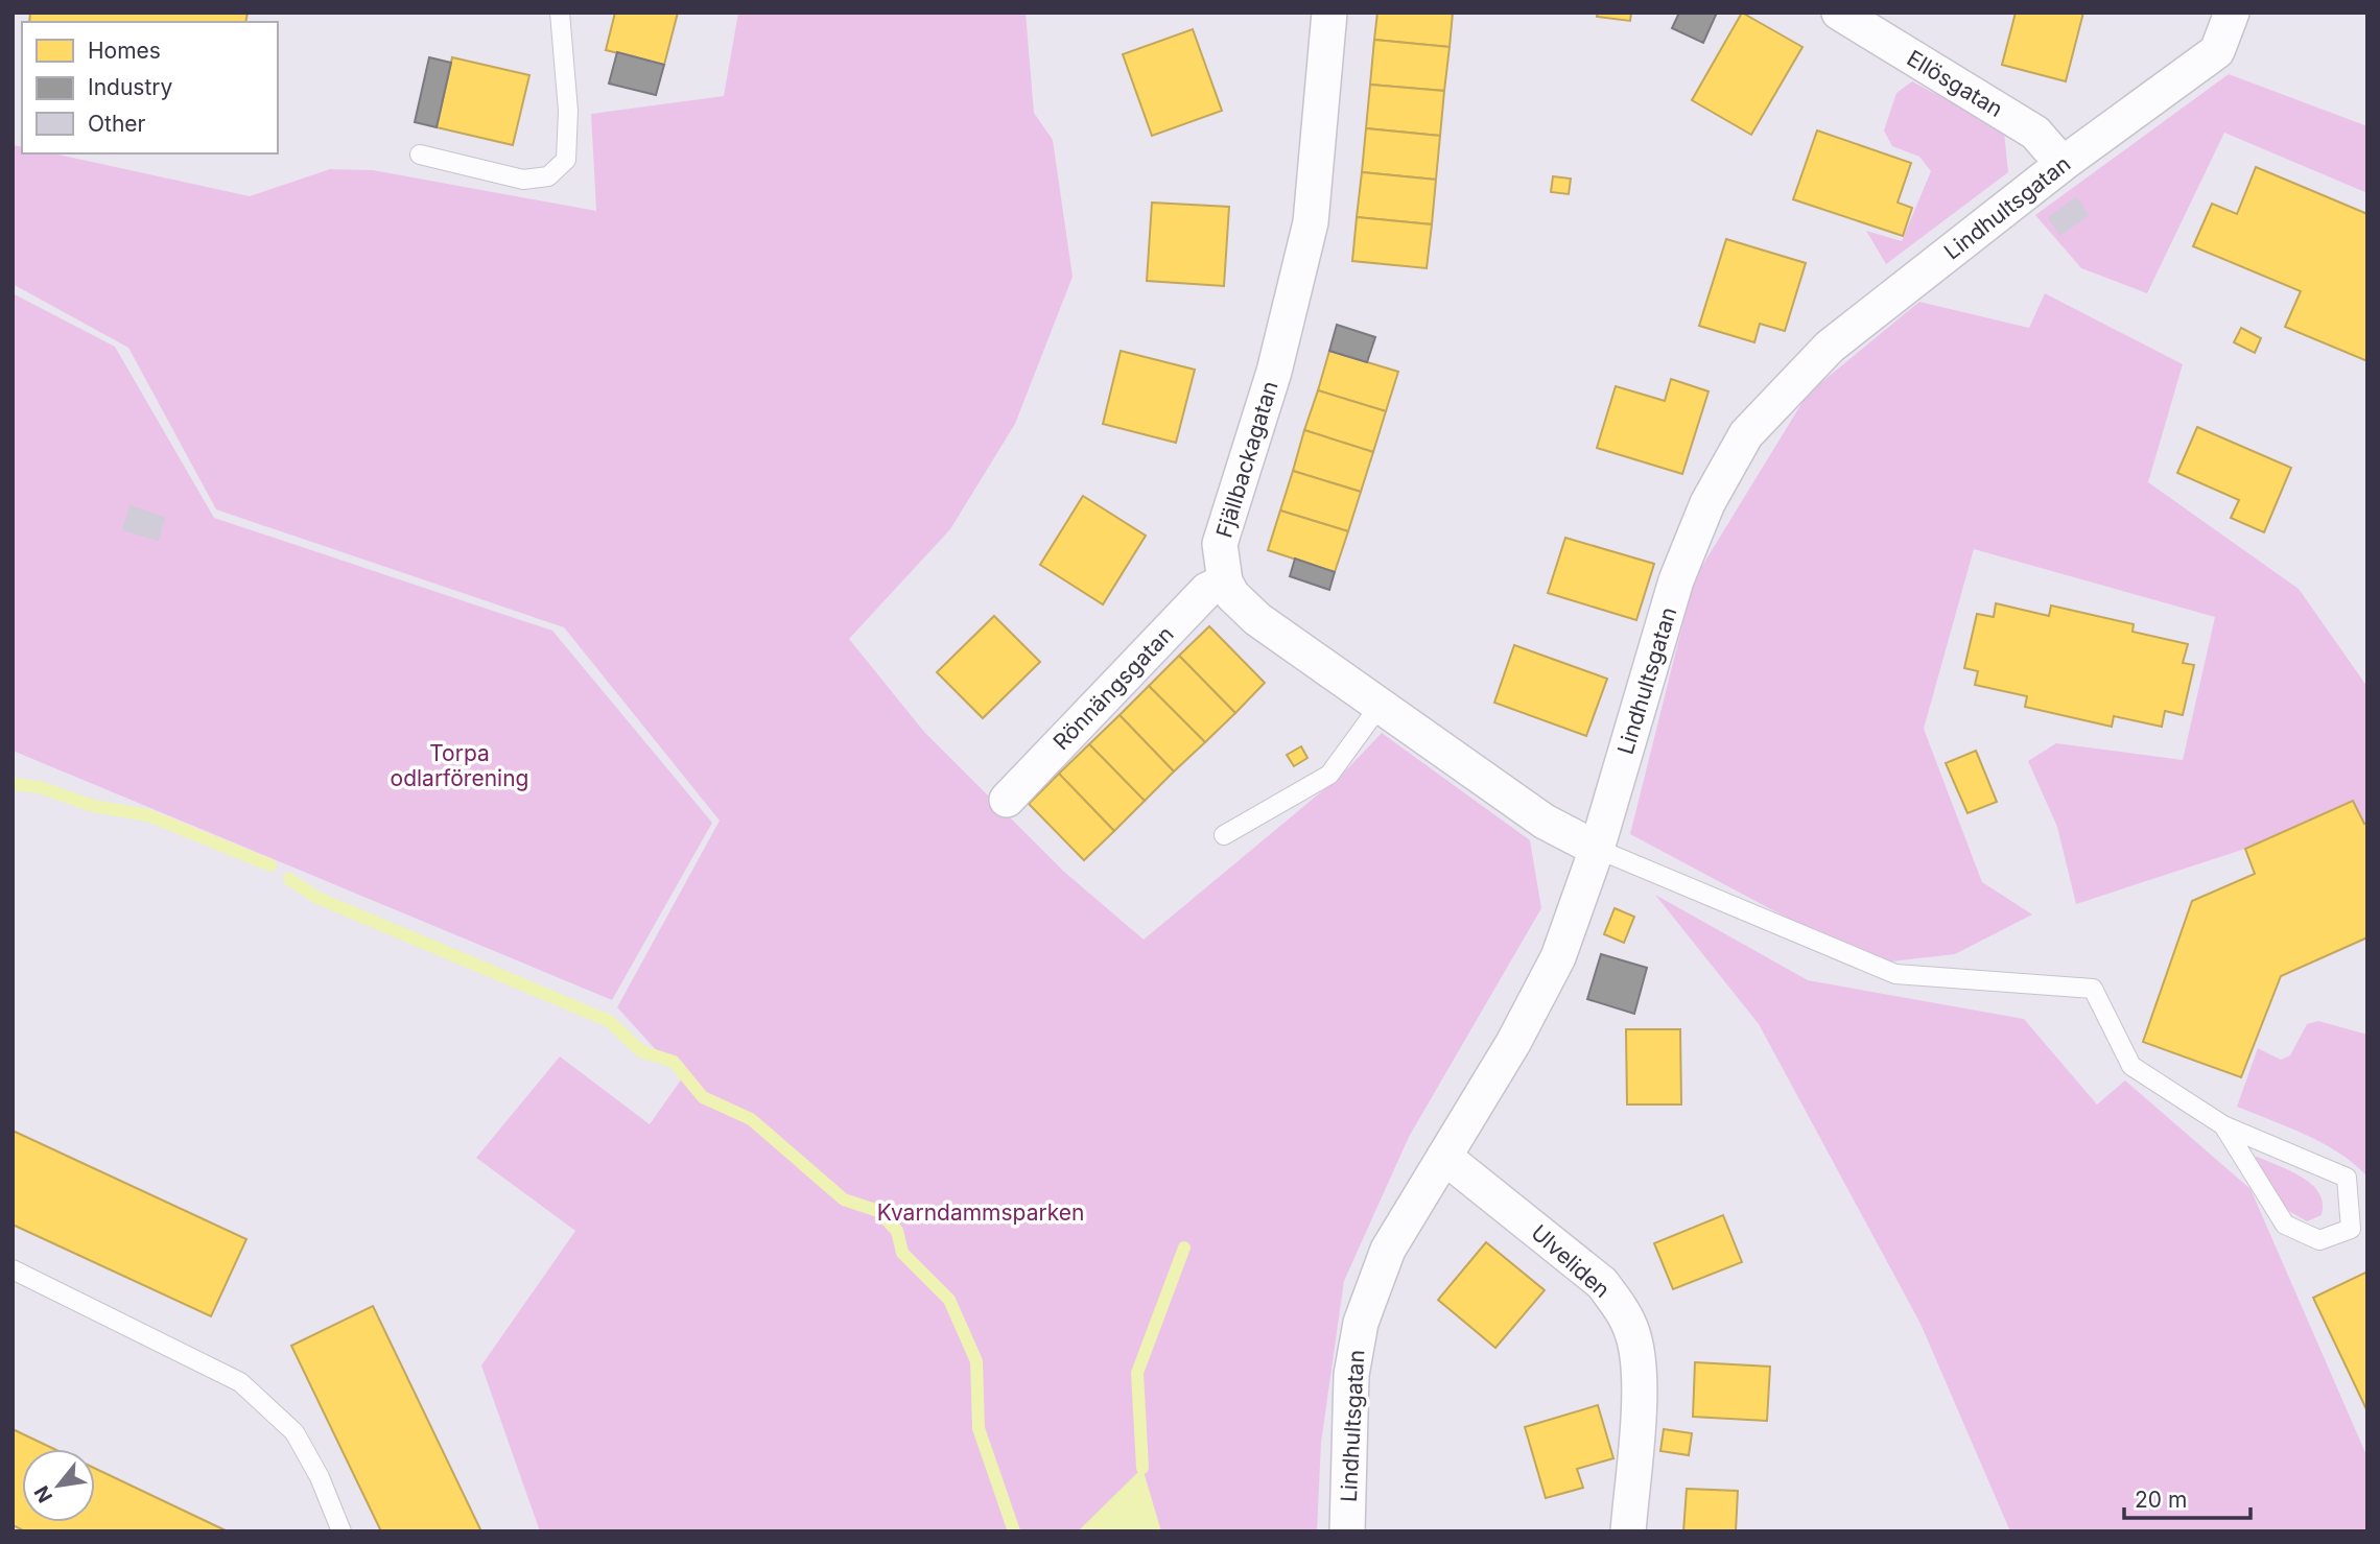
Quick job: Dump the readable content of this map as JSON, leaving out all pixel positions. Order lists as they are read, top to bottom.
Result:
{
  "streets": {
    "street": [
      "Ellösgatan",
      "Lindhultsgatan",
      "Fjällbackagatan",
      "Rönnängsgatan",
      "Ulveliden"
    ]
  },
  "crossings": [
    ["Ellösgatan", "Lindhultsgatan"],
    ["Lindhultsgatan", "Ulveliden"],
    ["Fjällbackagatan", "Rönnängsgatan"]
  ],
  "parks": ["Torpa odlarförening", "Kvarndammsparken"],
  "legend": ["Homes", "Industry", "Other"],
  "scale_bar": "20 m",
  "north": "bottom left"
}
